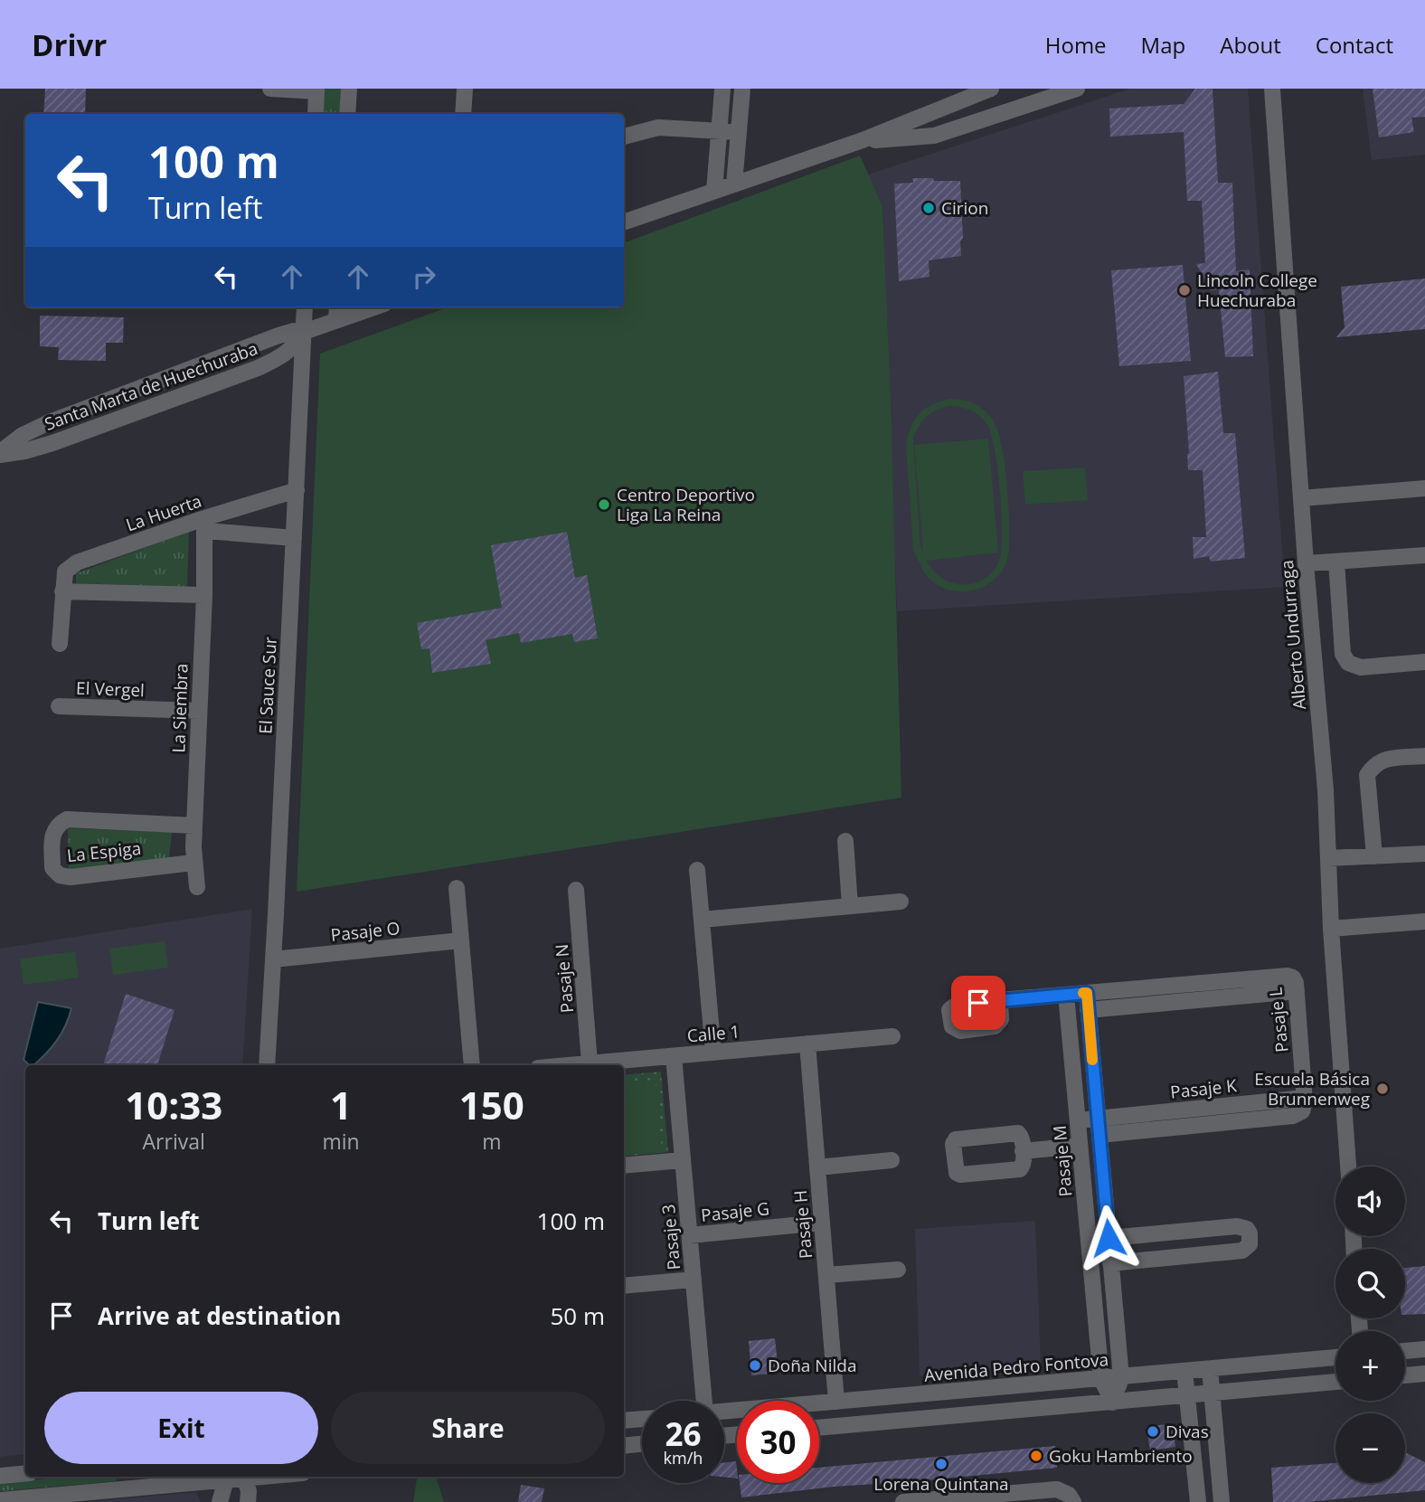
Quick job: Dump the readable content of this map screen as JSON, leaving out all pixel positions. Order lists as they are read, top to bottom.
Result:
{
  "streets": {
    "street": [
      "Santa Marta de Huechuraba",
      "La Huerta",
      "Alberto Undurraga",
      "El Sauce Sur",
      "El Vergel",
      "La Siembra",
      "La Espiga",
      "Pasaje O",
      "Pasaje N",
      "Pasaje L",
      "Calle 1",
      "Pasaje K",
      "Pasaje M",
      "Pasaje G",
      "Pasaje H",
      "Pasaje 3",
      "Avenida Pedro Fontova"
    ]
  },
  "crossings": [
    ["Santa Marta de Huechuraba", "El Sauce Sur"],
    ["La Huerta", "El Sauce Sur"],
    ["La Huerta", "La Siembra"],
    ["El Sauce Sur", "Pasaje O"],
    ["El Vergel", "La Siembra"],
    ["La Siembra", "La Espiga"],
    ["Pasaje N", "Calle 1"],
    ["Pasaje L", "Pasaje K"],
    ["Calle 1", "Pasaje H"],
    ["Calle 1", "Pasaje 3"],
    ["Pasaje K", "Pasaje M"],
    ["Pasaje M", "Avenida Pedro Fontova"],
    ["Pasaje G", "Pasaje H"],
    ["Pasaje G", "Pasaje 3"],
    ["Pasaje H", "Avenida Pedro Fontova"]
  ],
  "places": [
    "Cirion",
    "Lincoln College Huechuraba",
    "Centro Deportivo Liga La Reina",
    "Escuela Básica Brunnenweg",
    "Doña Nilda",
    "Divas",
    "Goku Hambriento",
    "Lorena Quintana"
  ],
  "page": {
    "header": "Drivr",
    "nav": [
      "Home",
      "Map",
      "About",
      "Contact"
    ],
    "turn": ["100 m", "Turn left"],
    "eta": [
      "10:33",
      "Arrival",
      "1",
      "min",
      "150",
      "m"
    ],
    "map_buttons": ["+", "−"],
    "list": [
      {
        "name": "Turn left",
        "value": "100 m"
      },
      {
        "name": "Arrive at destination",
        "value": "50 m"
      }
    ],
    "buttons": ["Exit", "Share"],
    "speed": "26 km/h",
    "limit": "30"
  }
}
